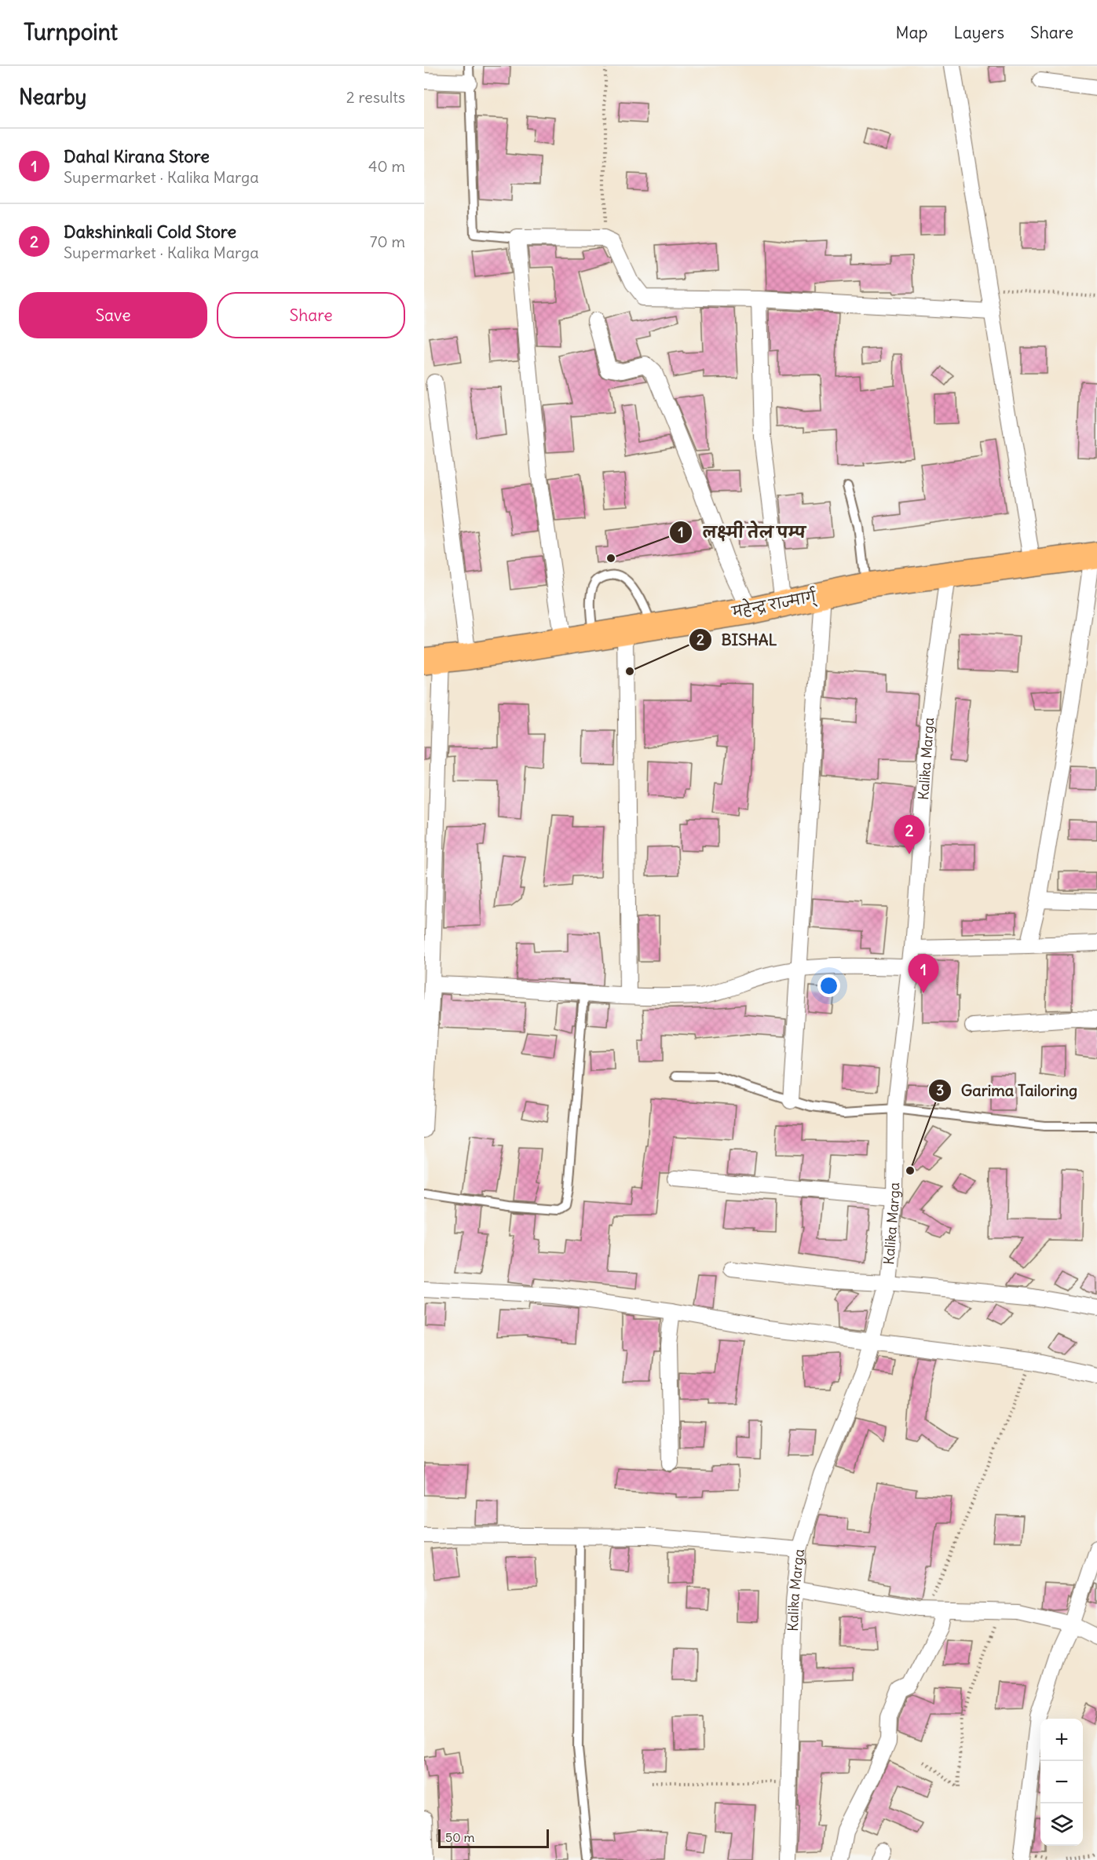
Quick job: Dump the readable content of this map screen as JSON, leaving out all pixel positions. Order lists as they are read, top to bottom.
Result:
{
  "streets": {
    "highway": ["महेन्द्र राज्मार्ग्"],
    "street": ["Kalika Marga"]
  },
  "crossings": [
    ["महेन्द्र राज्मार्ग्", "Kalika Marga"]
  ],
  "places": ["लक्ष्मी तेल पम्प", "BISHAL", "Garima Tailoring"],
  "scale_bar": "50 m",
  "page": {
    "header": "Turnpoint",
    "nav": ["Map", "Layers", "Share"],
    "heading": ["Nearby", "2 results"],
    "list": [
      {
        "mark": "1",
        "name": "Dahal Kirana Store",
        "note": "Supermarket · Kalika Marga",
        "value": "40 m"
      },
      {
        "mark": "2",
        "name": "Dakshinkali Cold Store",
        "note": "Supermarket · Kalika Marga",
        "value": "70 m"
      }
    ],
    "buttons": ["Save", "Share"],
    "pins": ["2", "1"],
    "map_buttons": ["+", "−"],
    "scale": "50 m"
  }
}
